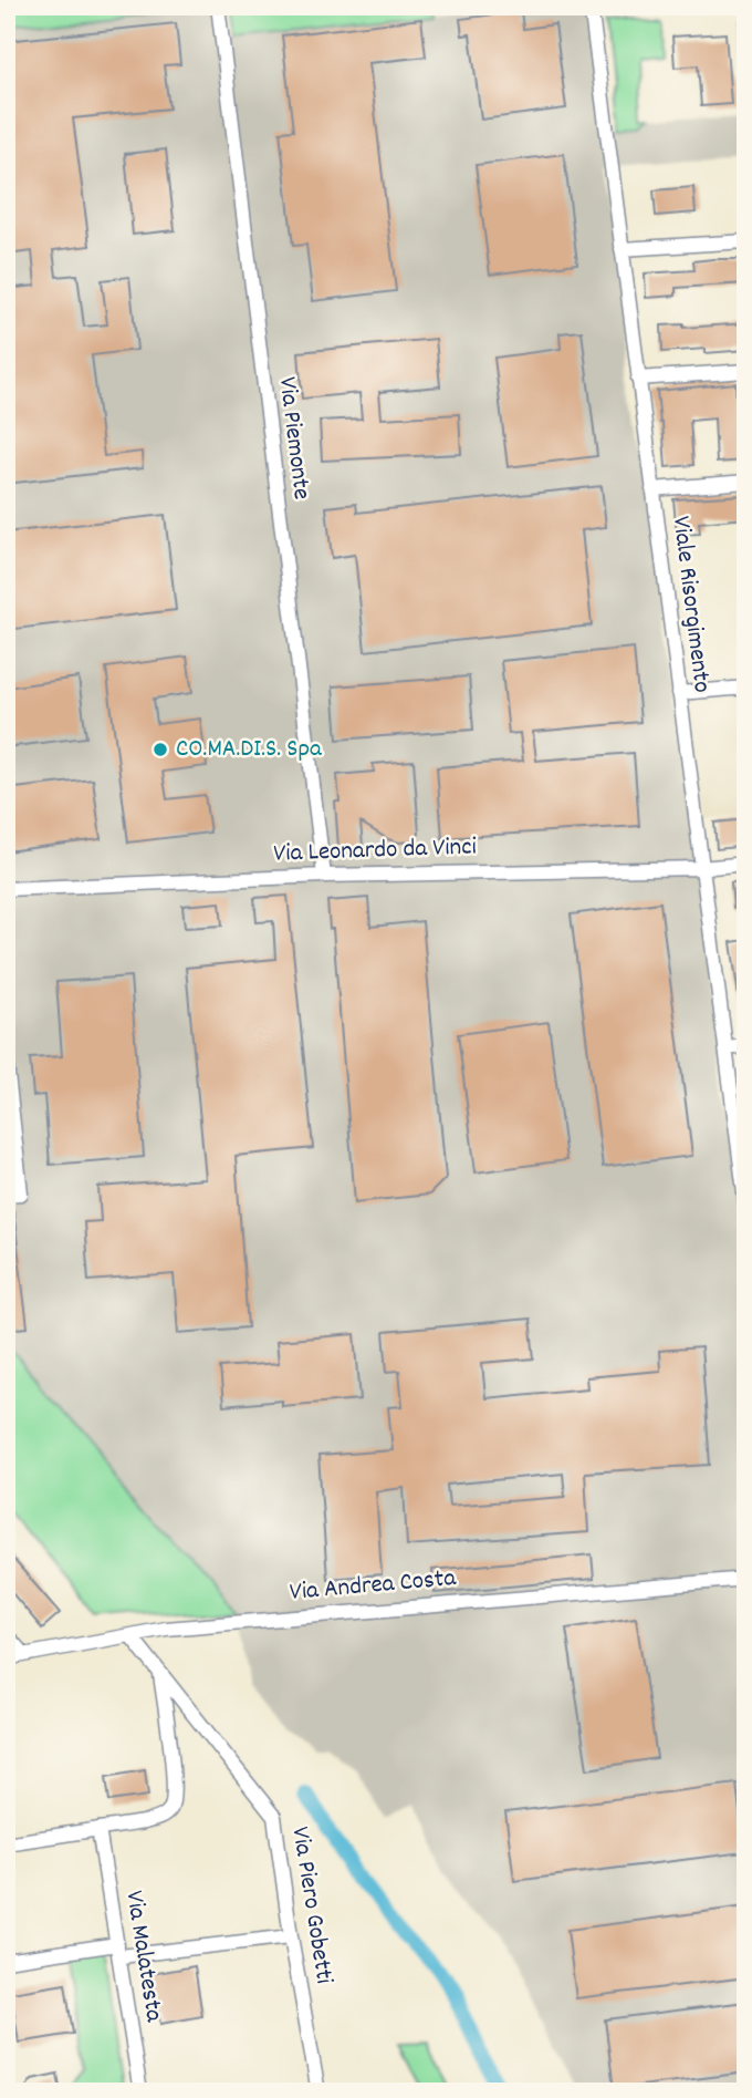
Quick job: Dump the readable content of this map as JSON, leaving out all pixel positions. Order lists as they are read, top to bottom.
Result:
{
  "streets": {
    "street": [
      "Via Piemonte",
      "Viale Risorgimento",
      "Via Leonardo da Vinci",
      "Via Andrea Costa",
      "Via Piero Gobetti",
      "Via Malatesta"
    ]
  },
  "crossings": [
    ["Via Piemonte", "Via Leonardo da Vinci"],
    ["Viale Risorgimento", "Via Leonardo da Vinci"],
    ["Via Andrea Costa", "Via Piero Gobetti"]
  ],
  "places": ["CO.MA.DI.S. Spa"]
}
